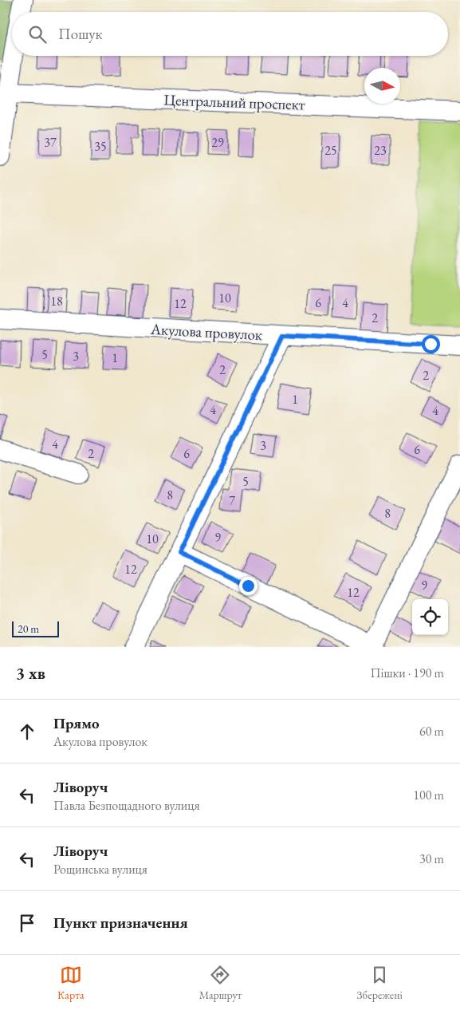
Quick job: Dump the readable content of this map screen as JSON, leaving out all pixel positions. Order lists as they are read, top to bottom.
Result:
{
  "streets": {
    "street": ["Центральний проспект", "Акулова провулок"]
  },
  "house_numbers": [
    "37",
    "29",
    "35",
    "25",
    "23",
    "10",
    "18",
    "6",
    "4",
    "12",
    "2",
    "5",
    "3",
    "1",
    "2",
    "2",
    "1",
    "4",
    "4",
    "4",
    "3",
    "6",
    "2",
    "6",
    "5",
    "8",
    "7",
    "8",
    "9",
    "10",
    "12",
    "9",
    "12"
  ],
  "scale_bar": "20 m",
  "north": "right",
  "page": {
    "search": "Пошук",
    "scale": "20 m",
    "heading": ["3 хв", "Пішки · 190 m"],
    "list": [
      ["Прямо", "Акулова провулок", "60 m"],
      ["Ліворуч", "Павла Безпощадного вулиця", "100 m"],
      ["Ліворуч", "Рощинська вулиця", "30 m"],
      "Пункт призначення"
    ],
    "nav": ["Карта", "Маршрут", "Збережені"]
  }
}
